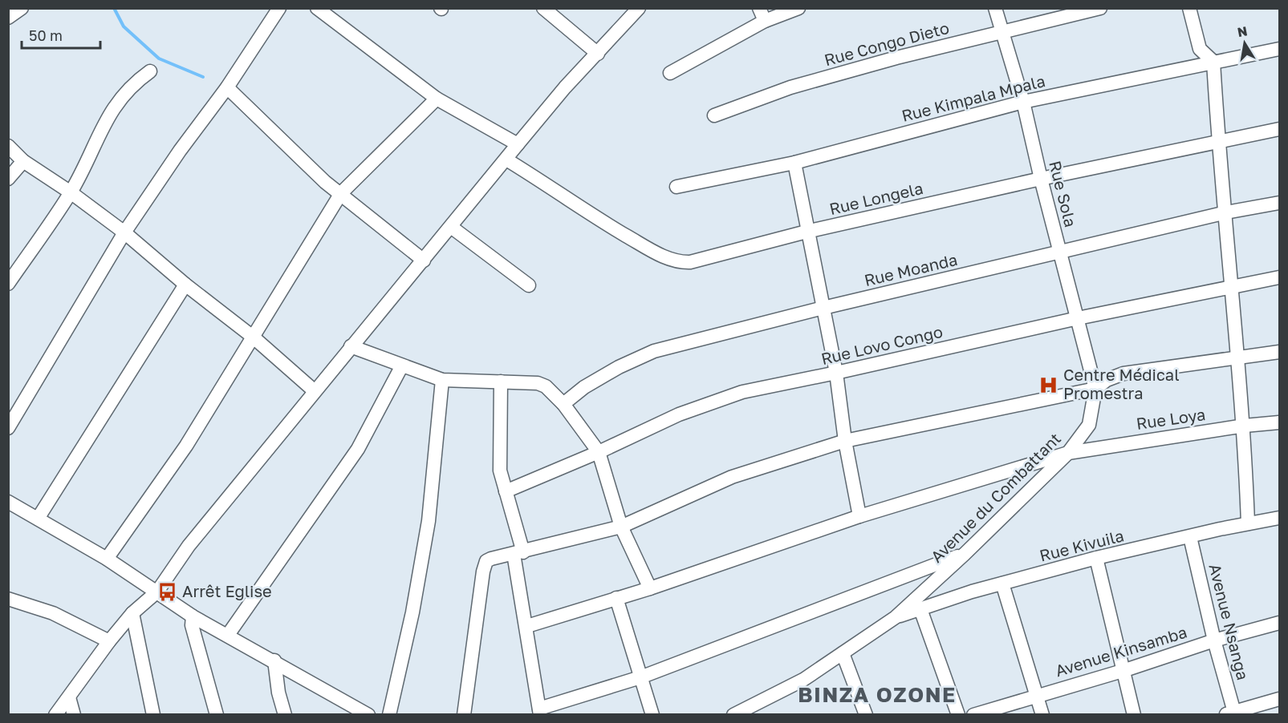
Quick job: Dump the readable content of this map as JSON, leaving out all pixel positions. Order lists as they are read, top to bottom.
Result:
{
  "streets": {
    "street": [
      "Rue Congo Dieto",
      "Rue Kimpala Mpala",
      "Rue Sola",
      "Rue Longela",
      "Rue Moanda",
      "Rue Lovo Congo",
      "Rue Loya",
      "Avenue du Combattant",
      "Rue Kivuila",
      "Avenue Nsanga",
      "Avenue Kinsamba"
    ]
  },
  "crossings": [
    ["Rue Congo Dieto", "Rue Sola"],
    ["Rue Kimpala Mpala", "Rue Sola"],
    ["Rue Sola", "Rue Longela"],
    ["Rue Sola", "Rue Moanda"],
    ["Rue Sola", "Rue Lovo Congo"],
    ["Rue Sola", "Avenue du Combattant"],
    ["Rue Loya", "Avenue du Combattant"],
    ["Avenue du Combattant", "Rue Kivuila"],
    ["Rue Kivuila", "Avenue Nsanga"],
    ["Avenue Nsanga", "Avenue Kinsamba"]
  ],
  "districts": ["BINZA OZONE"],
  "places": {
    "hospital": ["Centre Médical Promestra"],
    "bus stop": ["Arrêt Eglise"]
  },
  "scale_bar": "50 m",
  "north": "top"
}
